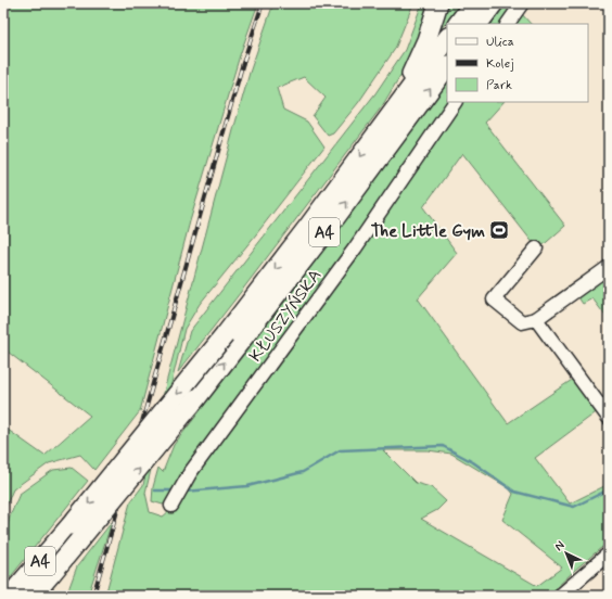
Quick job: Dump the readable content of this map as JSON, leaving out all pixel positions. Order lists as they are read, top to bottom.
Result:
{
  "streets": {
    "highway": ["A4"],
    "street": ["KŁUSZYŃSKA"]
  },
  "places": {
    "sports": ["The Little Gym"]
  },
  "legend": ["Ulica", "Kolej", "Park"],
  "north": "top left"
}
